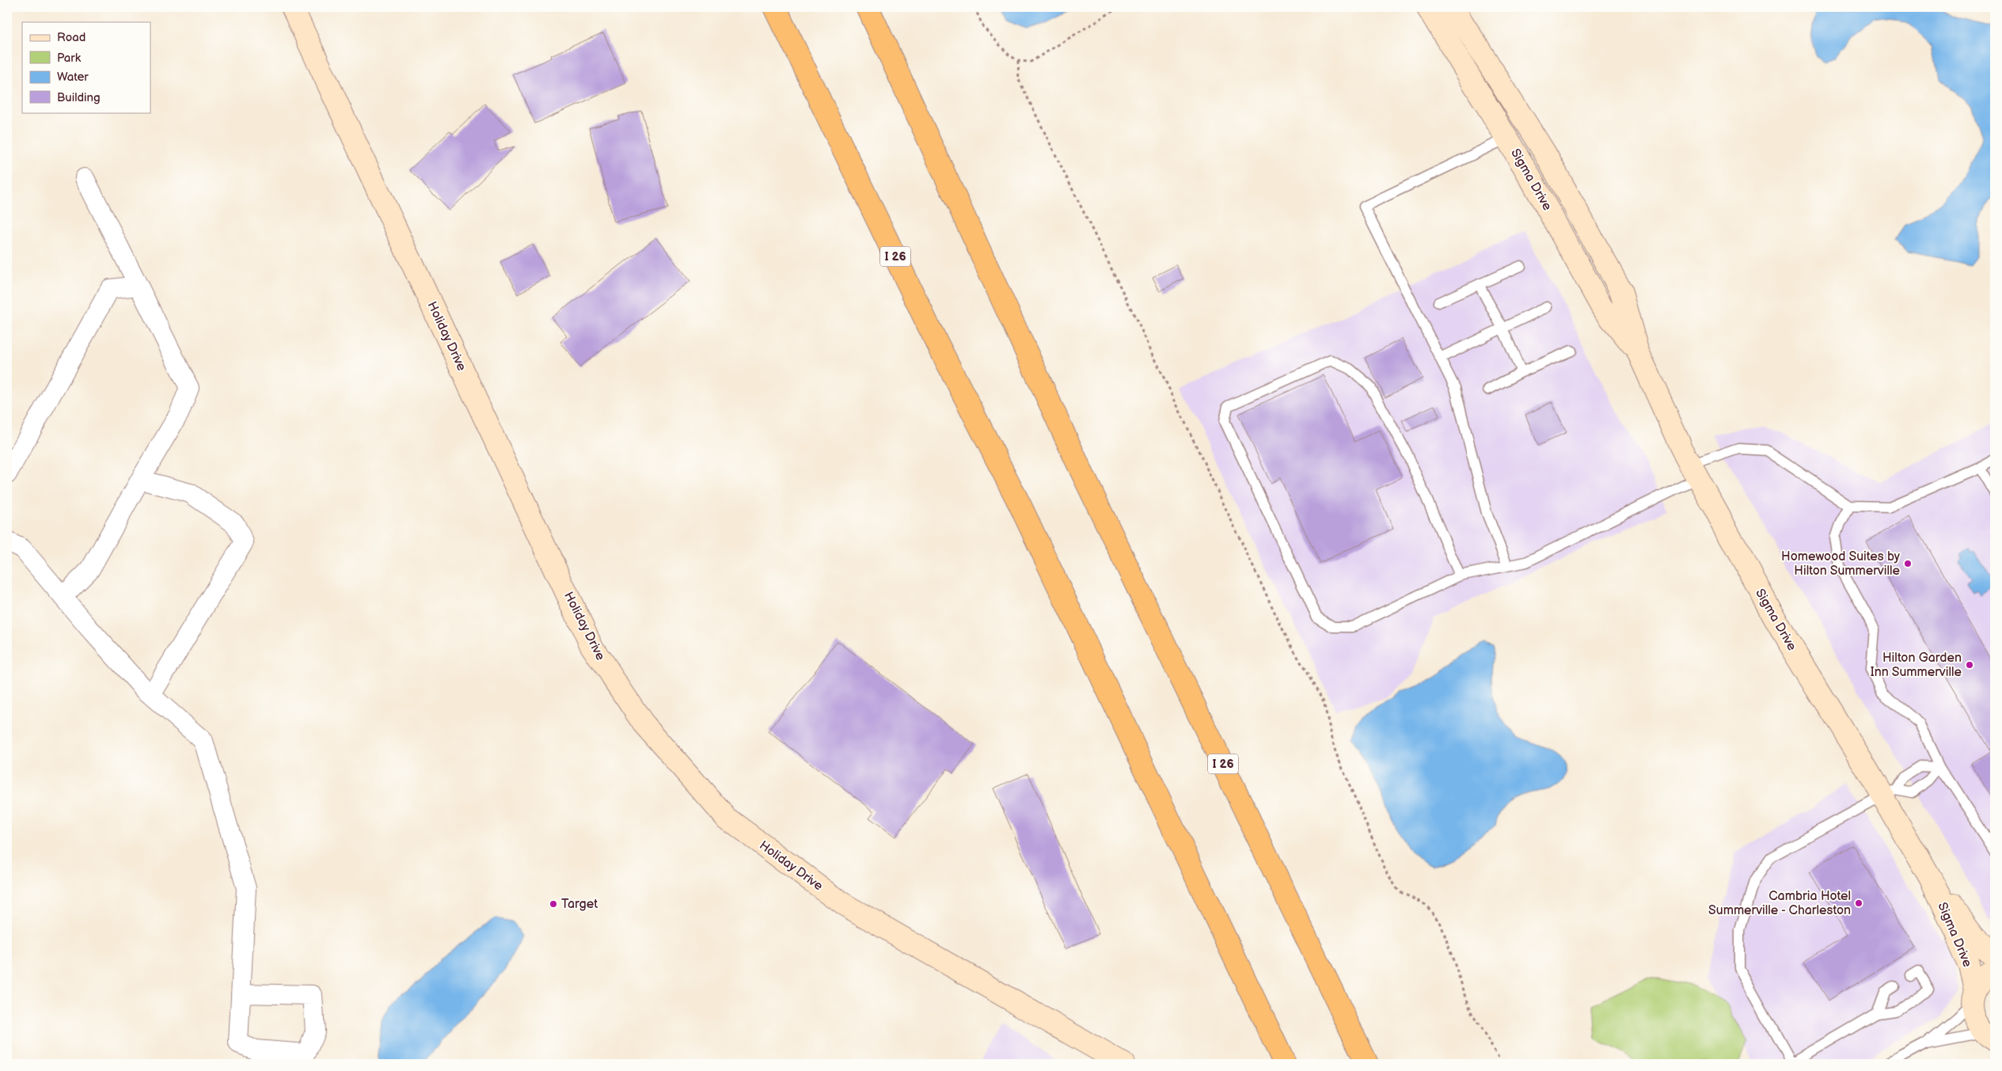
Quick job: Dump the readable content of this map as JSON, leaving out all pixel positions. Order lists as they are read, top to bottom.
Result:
{
  "streets": {
    "highway": ["I 26"],
    "street": ["Sigma Drive", "Holiday Drive"]
  },
  "places": [
    "Homewood Suites by Hilton Summerville",
    "Hilton Garden Inn Summerville",
    "Cambria Hotel Summerville - Charleston",
    "Target"
  ],
  "legend": [
    "Road",
    "Park",
    "Water",
    "Building"
  ]
}
